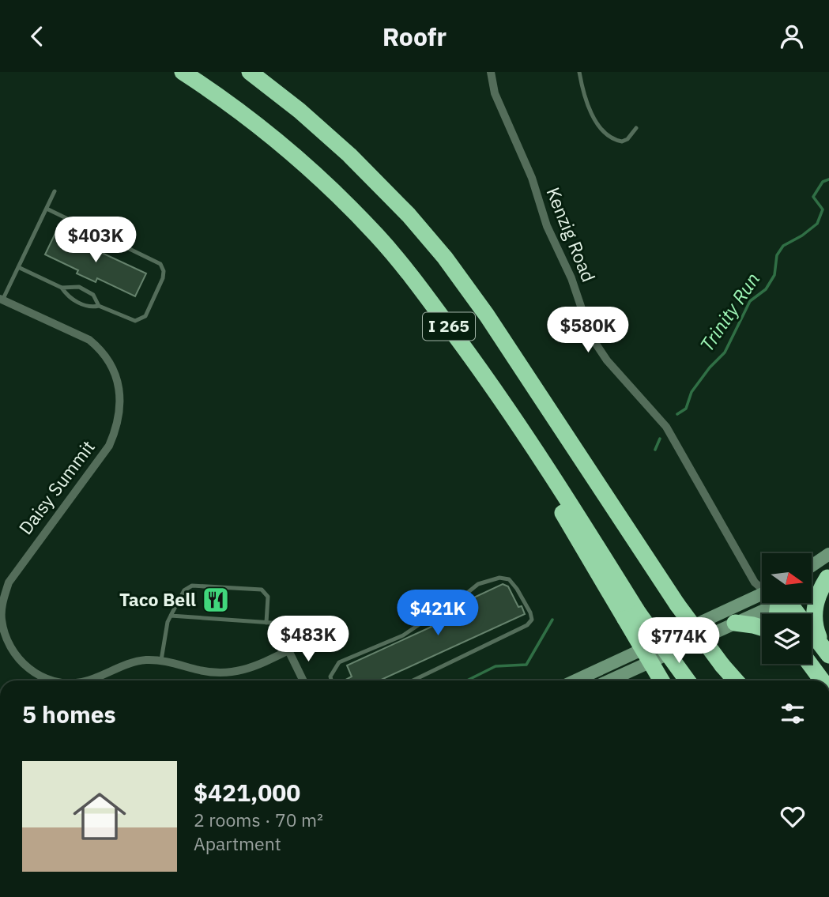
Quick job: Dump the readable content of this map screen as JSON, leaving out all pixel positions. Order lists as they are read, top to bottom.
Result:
{
  "streets": {
    "highway": ["I 265"],
    "street": ["Kenzig Road", "Daisy Summit"]
  },
  "water": ["Trinity Run"],
  "places": {
    "restaurant": ["Taco Bell"]
  },
  "north": "right",
  "page": {
    "header": "Roofr",
    "price": [
      "$403K",
      "$580K",
      "$421K",
      "$483K",
      "$774K"
    ],
    "heading": "5 homes",
    "list": [
      {
        "name": "$421,000",
        "note": "2 rooms · 70 m² · Apartment"
      }
    ]
  }
}
